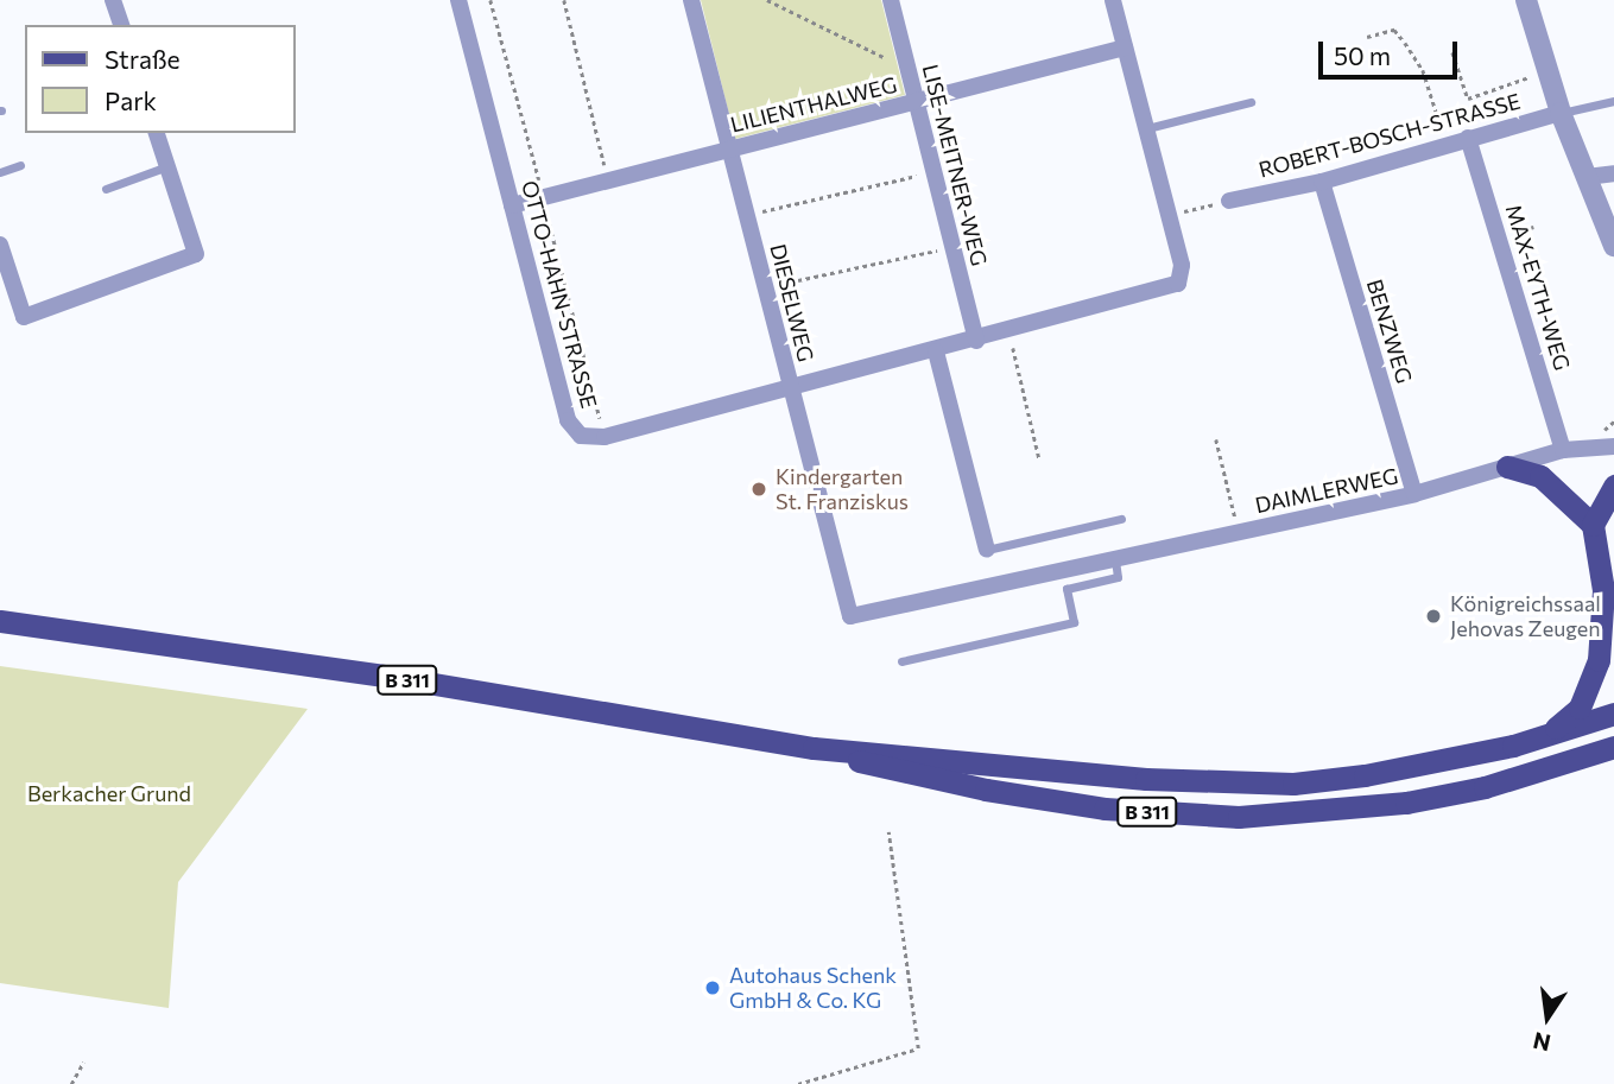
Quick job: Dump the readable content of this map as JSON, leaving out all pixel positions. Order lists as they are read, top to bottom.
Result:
{
  "streets": {
    "main road": ["B 311"],
    "street": [
      "LILIENTHALWEG",
      "ROBERT-BOSCH-STRASSE",
      "LISE-MEITNER-WEG",
      "MAX-EYTH-WEG",
      "OTTO-HAHN-STRASSE",
      "DIESELWEG",
      "BENZWEG",
      "DAIMLERWEG"
    ]
  },
  "crossings": [
    ["LILIENTHALWEG", "LISE-MEITNER-WEG"],
    ["LILIENTHALWEG", "OTTO-HAHN-STRASSE"],
    ["LILIENTHALWEG", "DIESELWEG"],
    ["ROBERT-BOSCH-STRASSE", "MAX-EYTH-WEG"],
    ["ROBERT-BOSCH-STRASSE", "BENZWEG"],
    ["MAX-EYTH-WEG", "DAIMLERWEG"],
    ["DIESELWEG", "DAIMLERWEG"],
    ["BENZWEG", "DAIMLERWEG"]
  ],
  "parks": ["Berkacher Grund"],
  "places": ["Kindergarten St. Franziskus", "Königreichssaal Jehovas Zeugen", "Autohaus Schenk GmbH & Co. KG"],
  "legend": ["Straße", "Park"],
  "scale_bar": "50 m",
  "north": "bottom"
}
